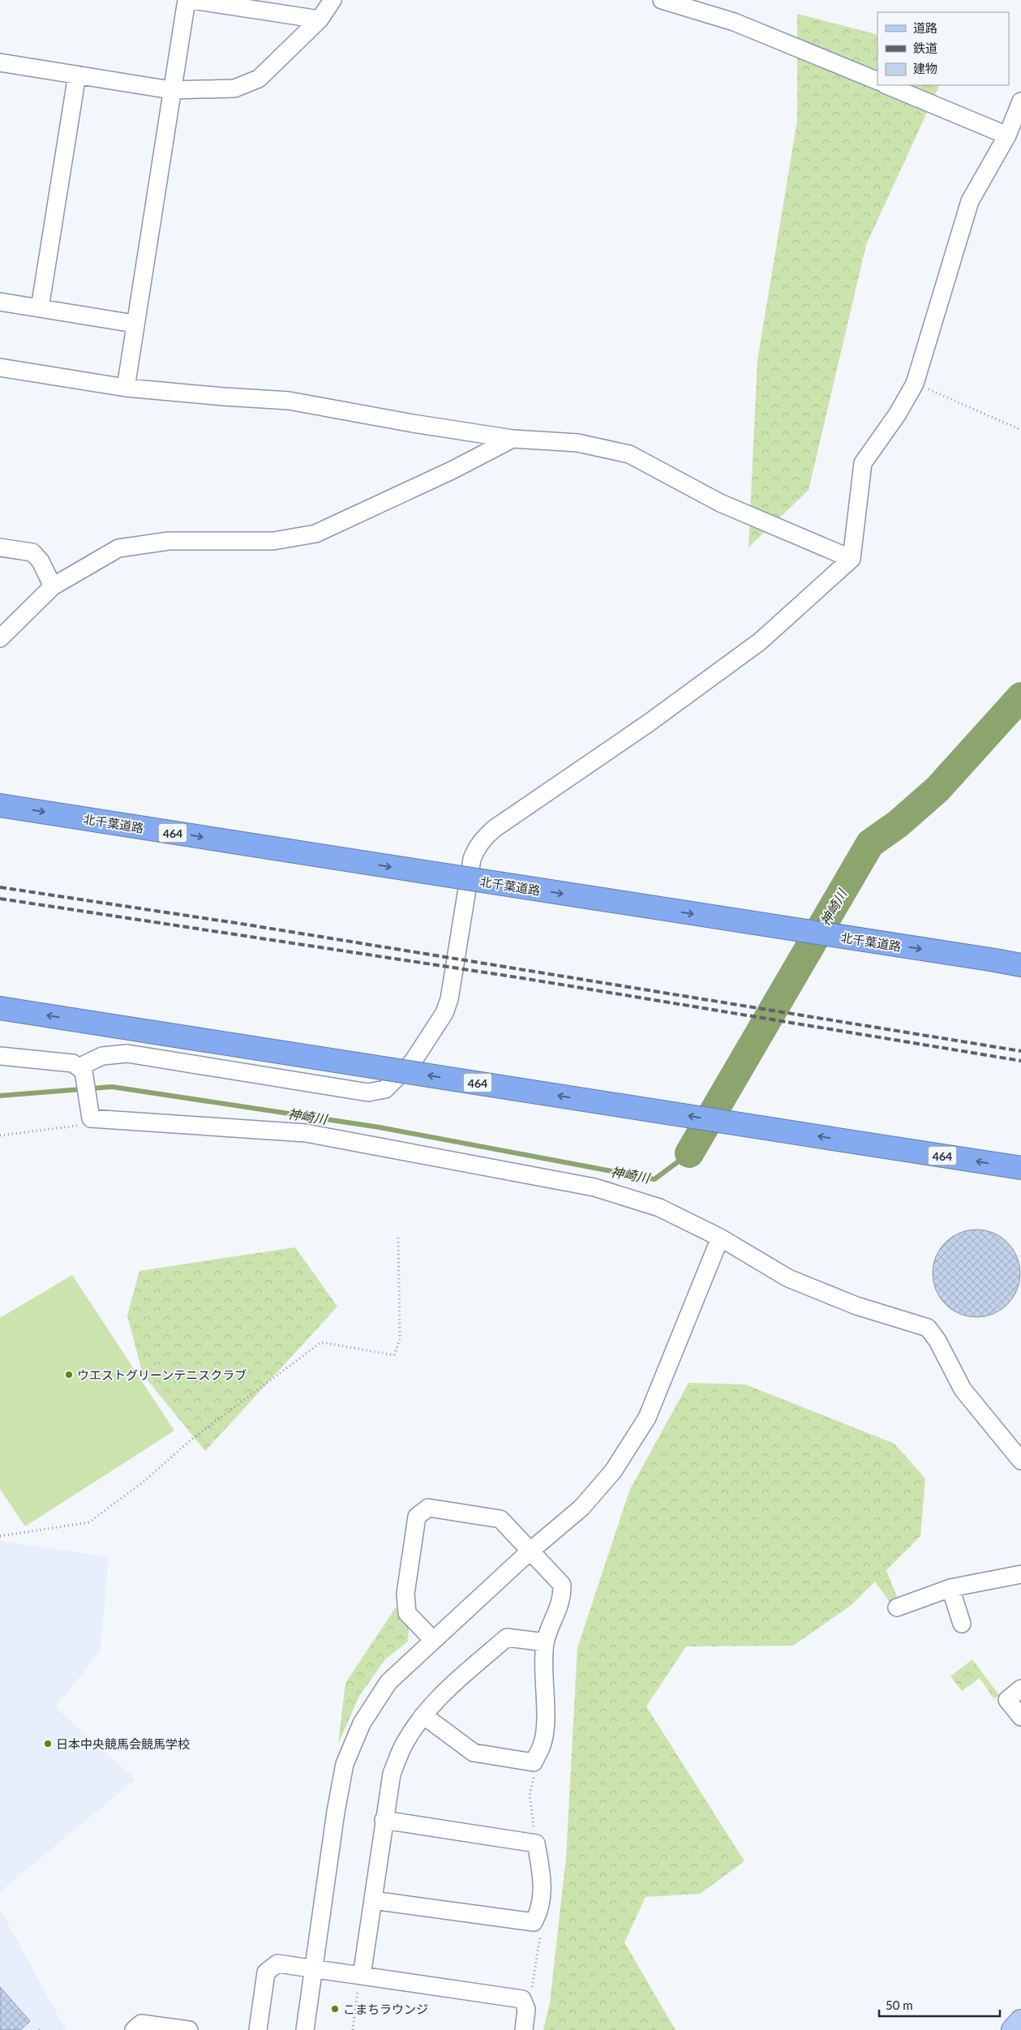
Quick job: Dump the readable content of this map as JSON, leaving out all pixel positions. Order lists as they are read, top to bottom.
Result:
{
  "streets": {
    "highway": ["北千葉道路", "464"]
  },
  "water": ["神崎川"],
  "places": ["ウエストグリーンテニスクラブ", "日本中央競馬会競馬学校", "こまちラウンジ"],
  "legend": ["道路", "鉄道", "建物"],
  "scale_bar": "50 m"
}
